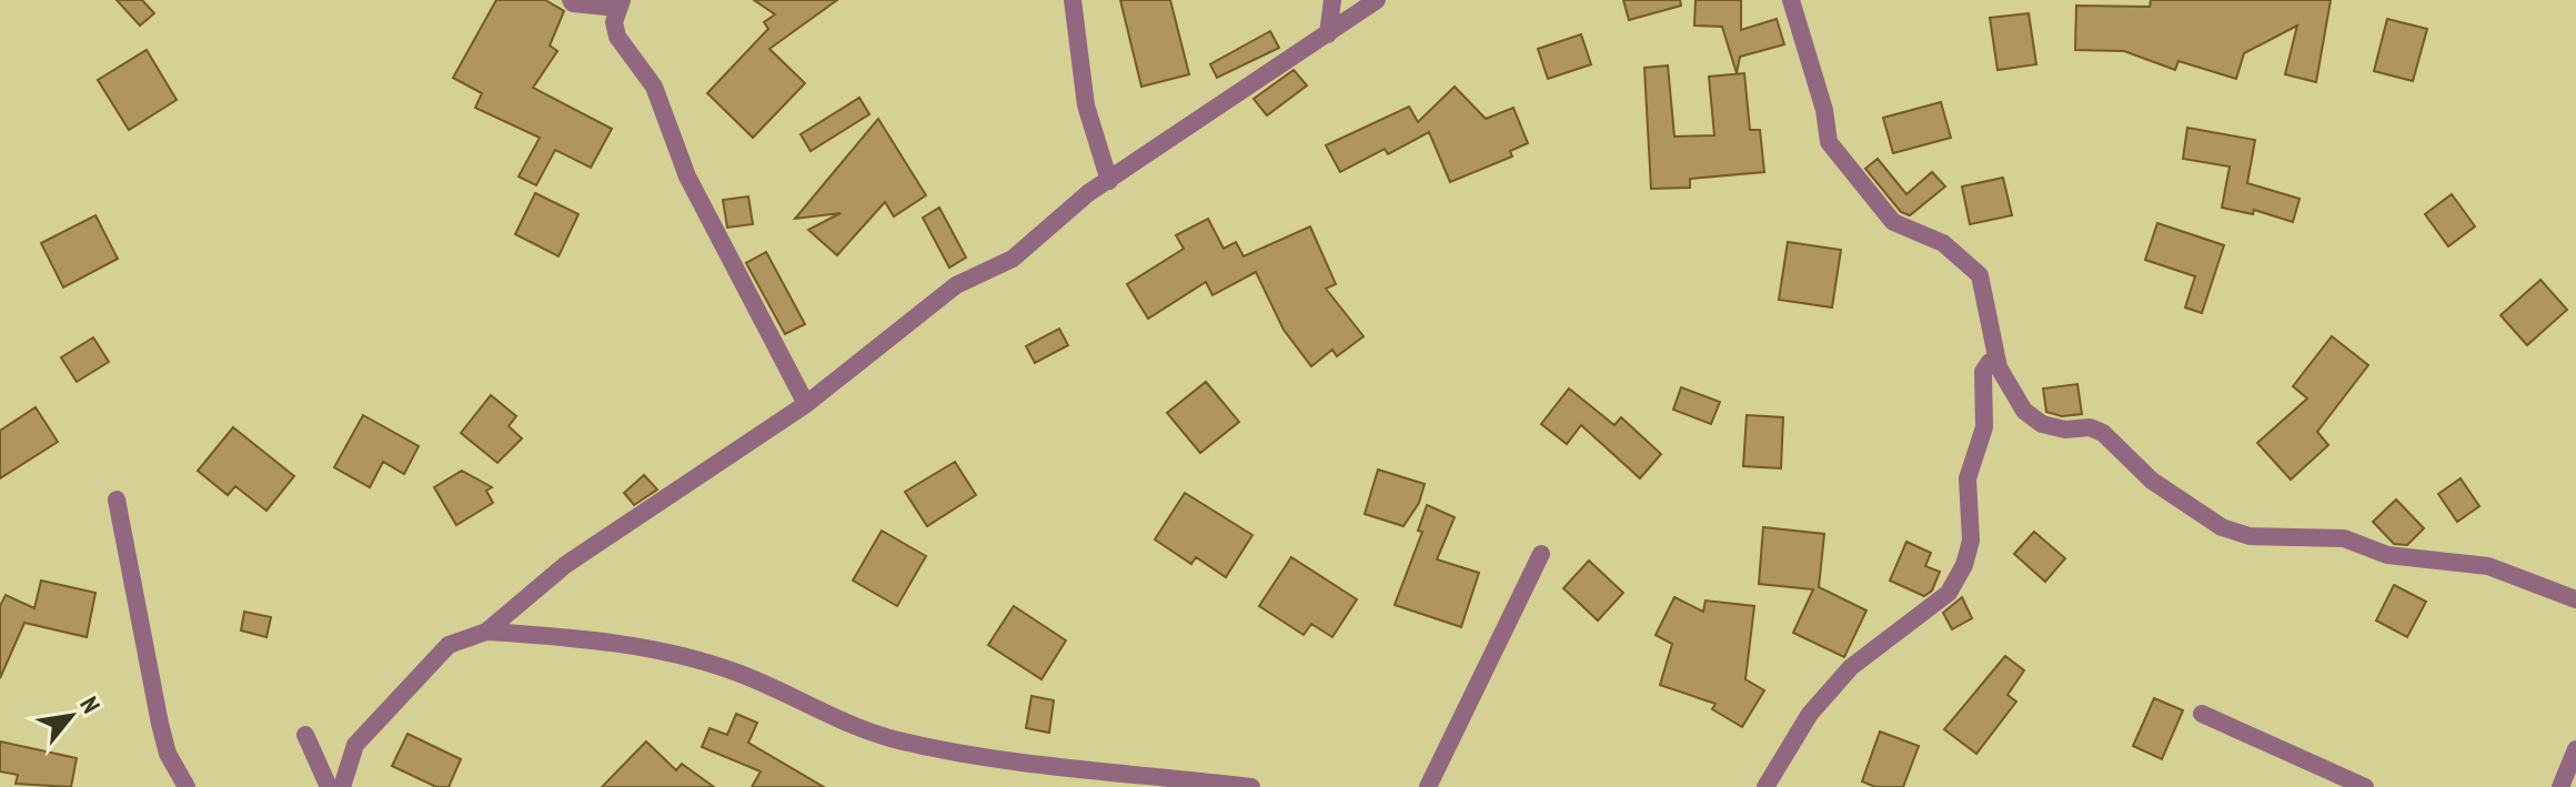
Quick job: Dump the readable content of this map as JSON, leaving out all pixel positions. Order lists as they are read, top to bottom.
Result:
{
  "north": "top right"
}
